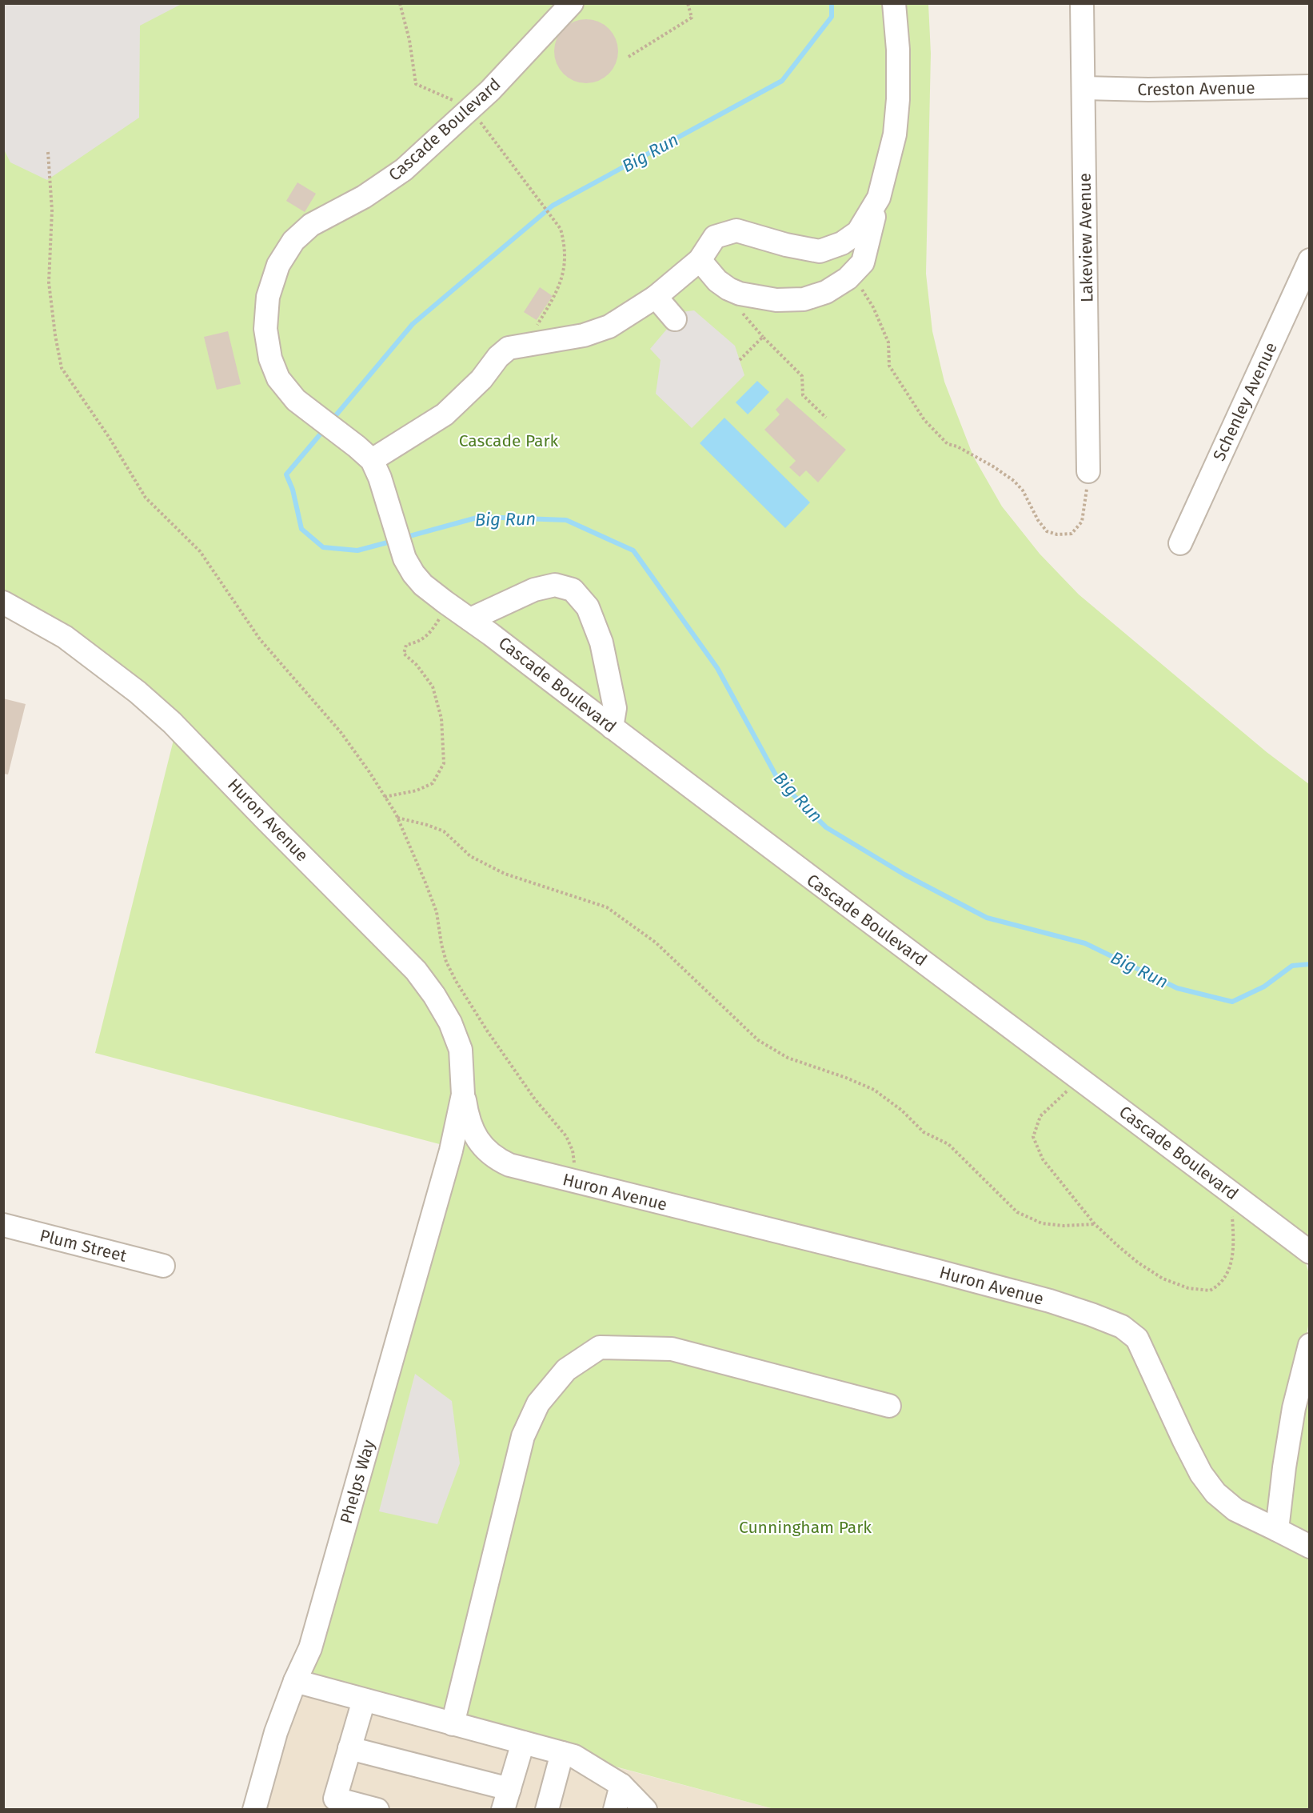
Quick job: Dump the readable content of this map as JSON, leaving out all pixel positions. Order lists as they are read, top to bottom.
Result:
{
  "streets": {
    "street": [
      "Creston Avenue",
      "Cascade Boulevard",
      "Lakeview Avenue",
      "Schenley Avenue",
      "Huron Avenue",
      "Plum Street",
      "Phelps Way"
    ]
  },
  "crossings": [
    ["Creston Avenue", "Lakeview Avenue"],
    ["Huron Avenue", "Phelps Way"]
  ],
  "water": ["Big Run"],
  "parks": ["Cascade Park", "Cunningham Park"]
}
